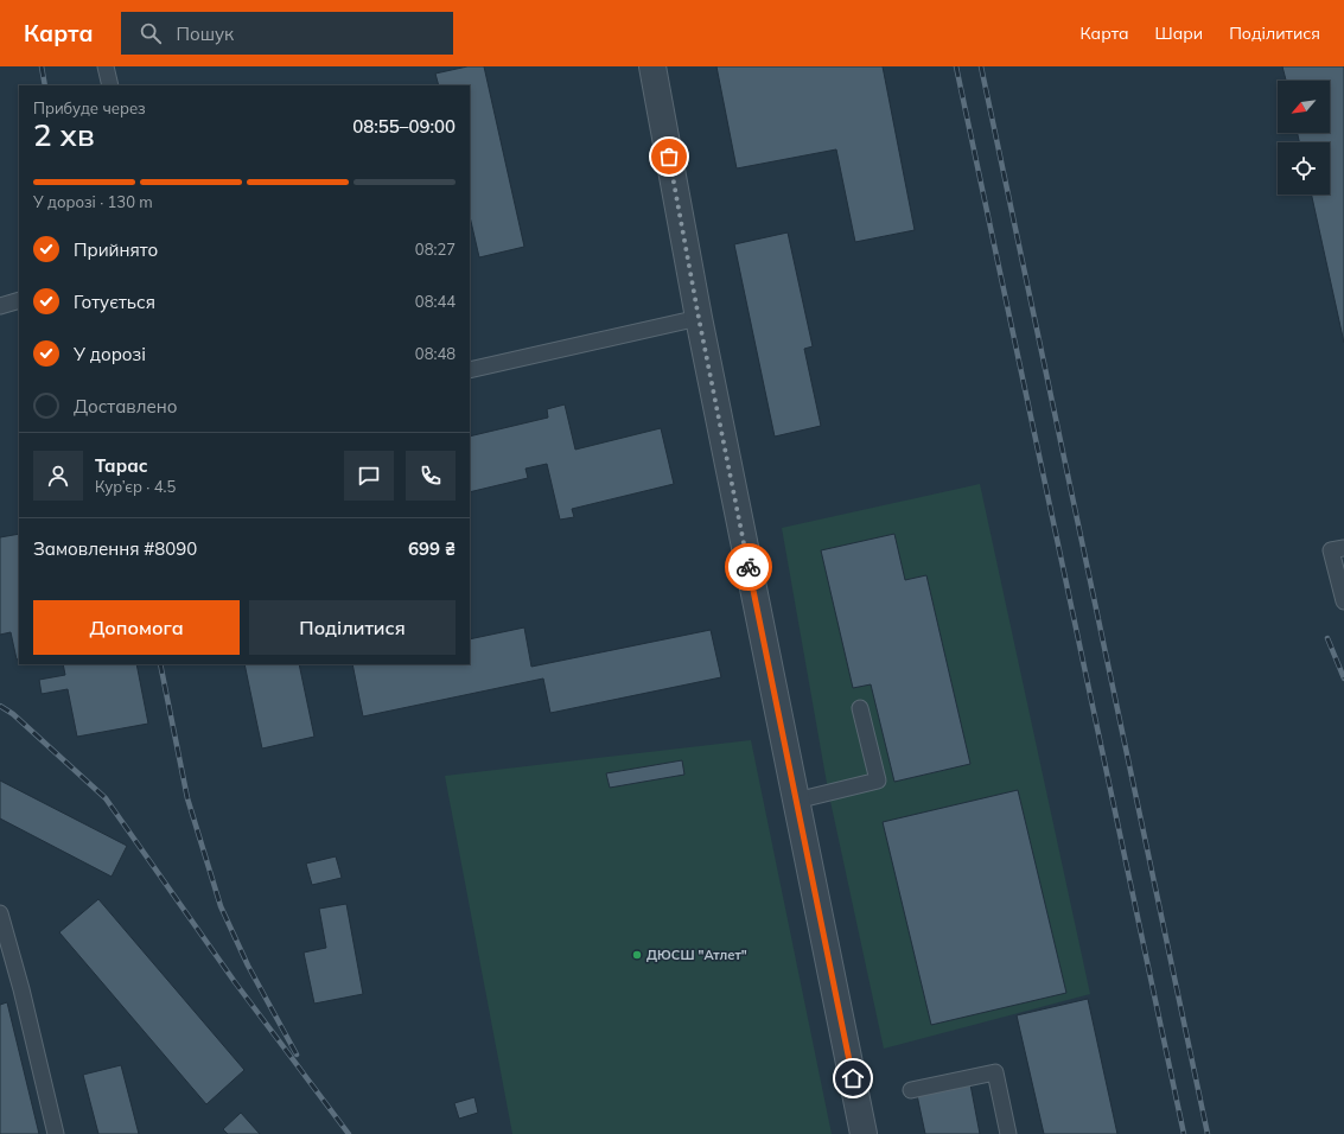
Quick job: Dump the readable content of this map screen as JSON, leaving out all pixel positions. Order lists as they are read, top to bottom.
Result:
{
  "places": ["ДЮСШ \"Атлет\""],
  "north": "bottom left",
  "page": {
    "header": "Карта",
    "search": "Пошук",
    "nav": ["Карта", "Шари", "Поділитися"],
    "heading": ["2 хв", "Прибуде через", "08:55–09:00"],
    "panel": [
      "Тарас",
      "Кур’єр · 4.5",
      "Замовлення #8090",
      "699 ₴"
    ],
    "bar": "У дорозі · 130 m",
    "list": [
      ["Прийнято", "08:27"],
      ["Готується", "08:44"],
      ["У дорозі", "08:48"],
      "Доставлено"
    ],
    "buttons": ["Допомога", "Поділитися"]
  }
}
